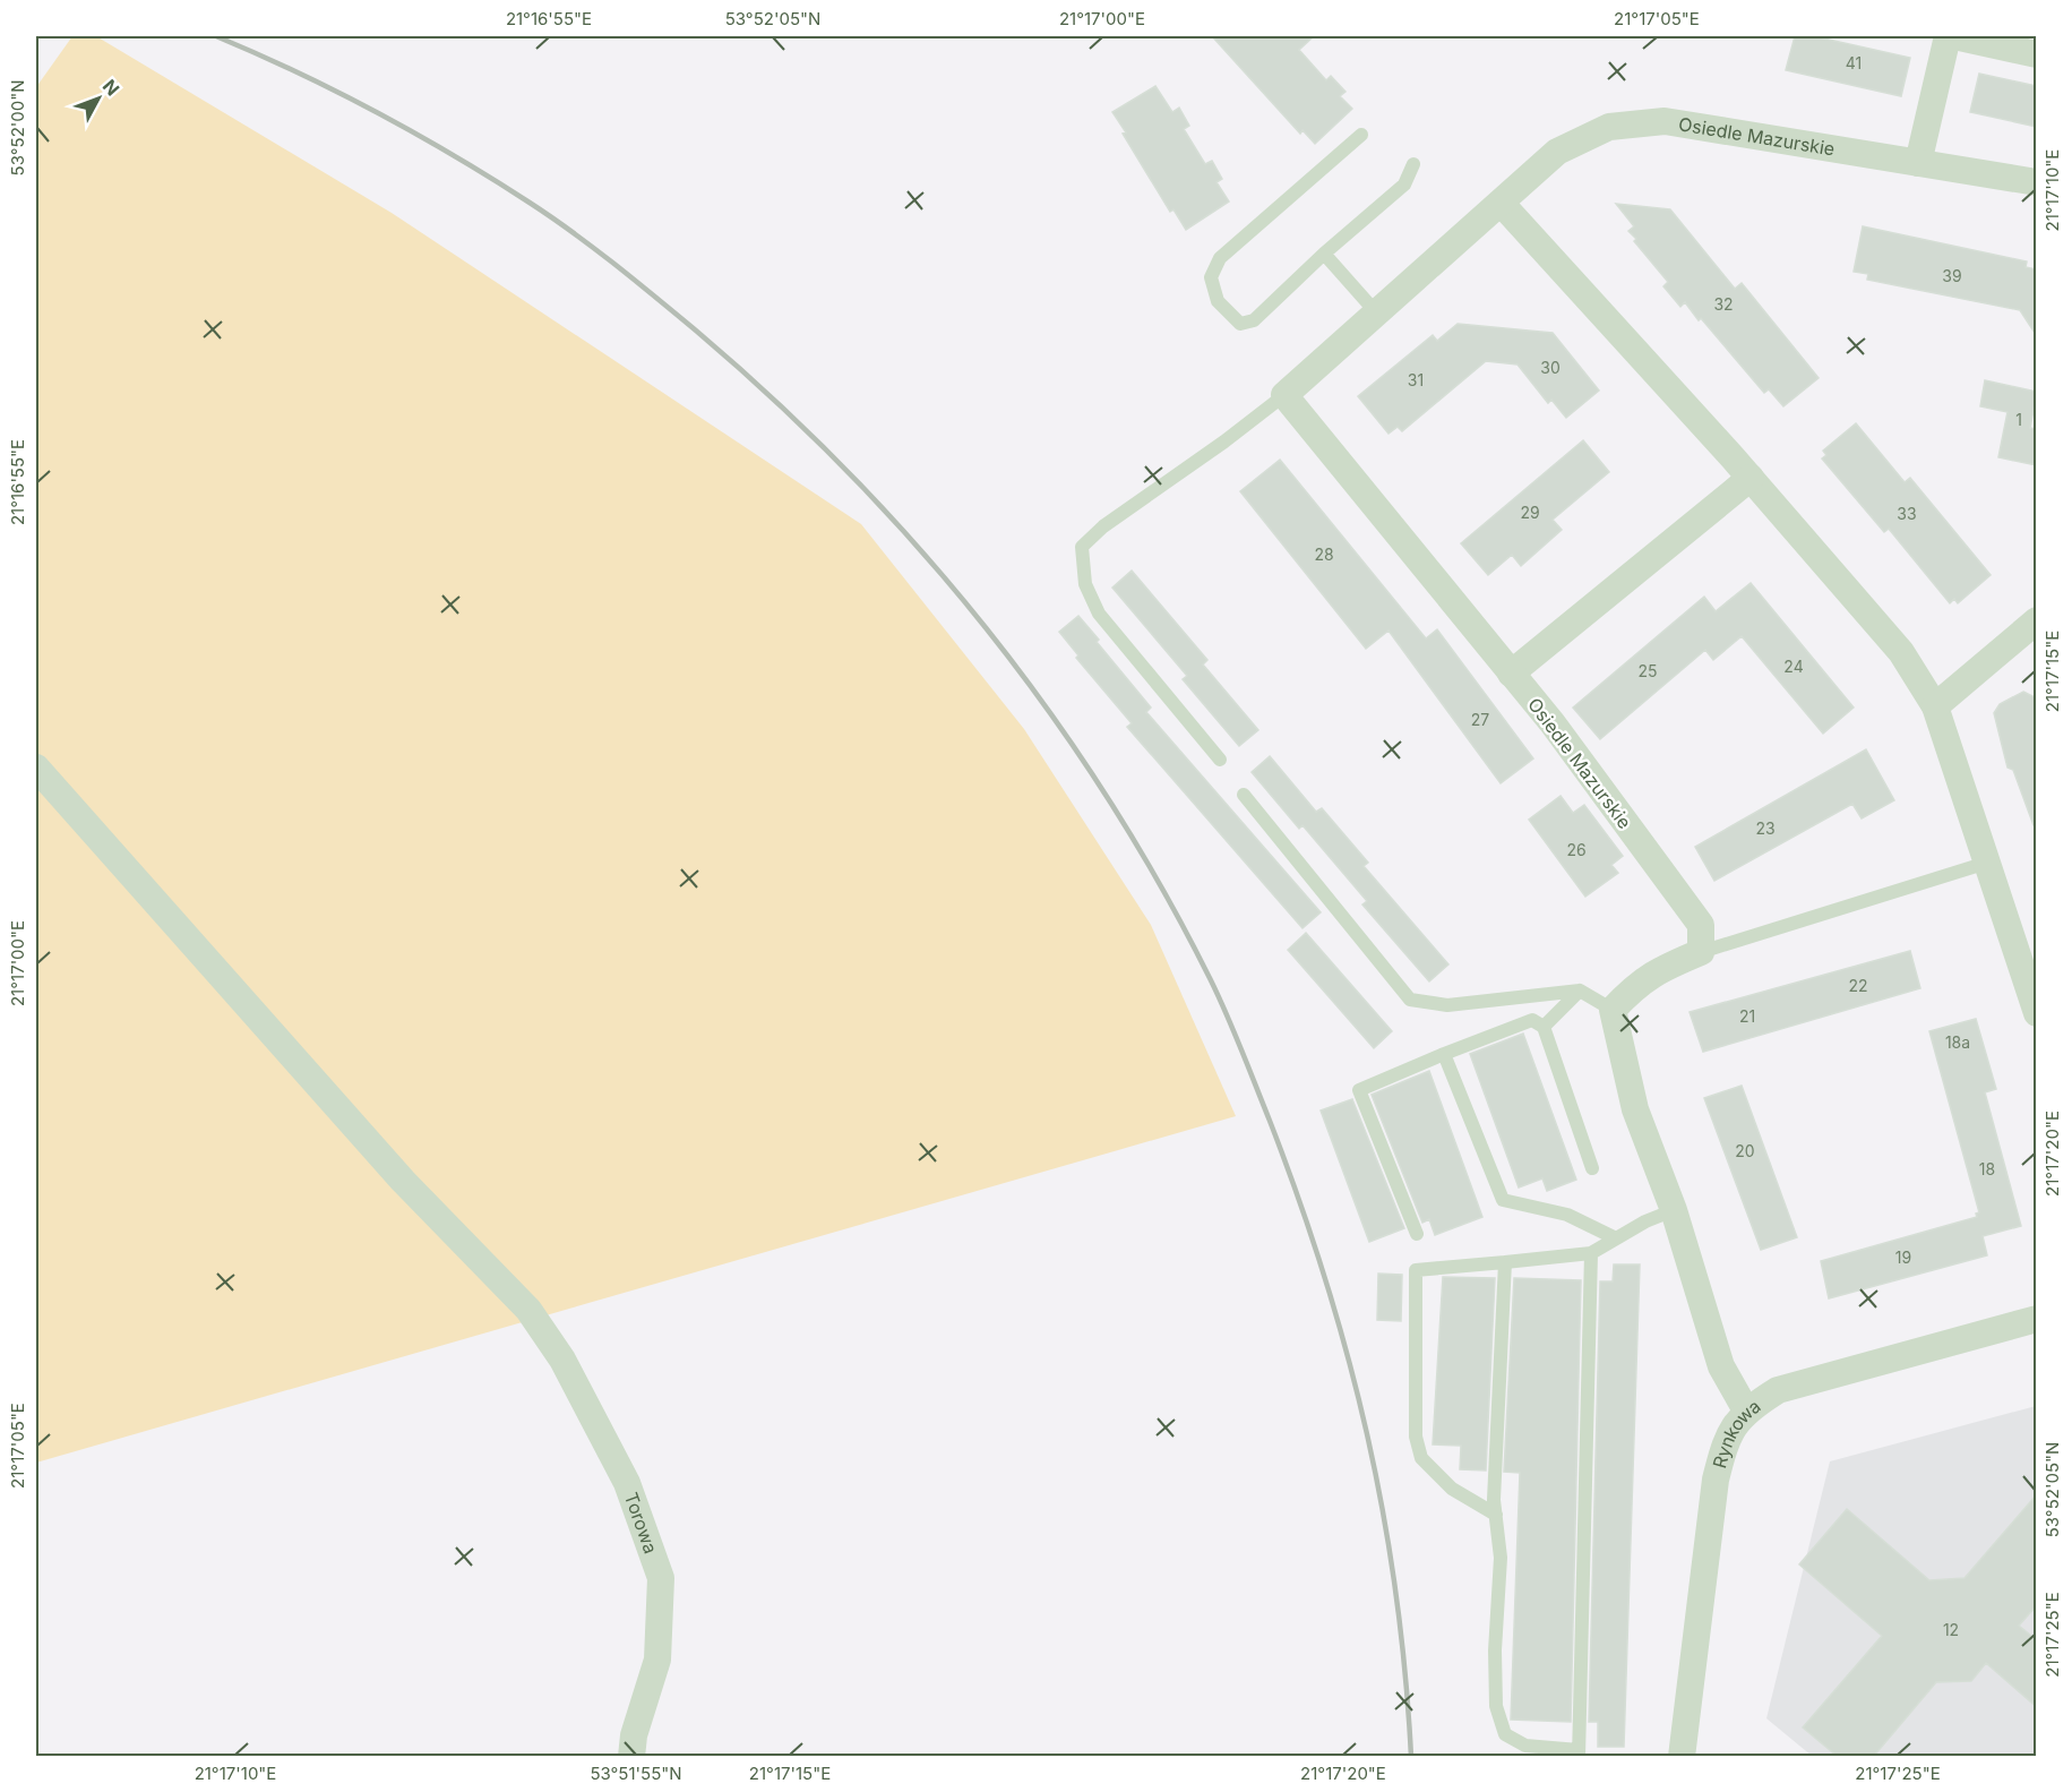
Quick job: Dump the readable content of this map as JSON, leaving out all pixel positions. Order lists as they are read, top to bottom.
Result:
{
  "streets": {
    "street": ["Osiedle Mazurskie", "Rynkowa", "Torowa"]
  },
  "house_numbers": [
    "41",
    "39",
    "32",
    "30",
    "31",
    "1",
    "29",
    "33",
    "28",
    "24",
    "25",
    "27",
    "23",
    "26",
    "22",
    "21",
    "18a",
    "20",
    "18",
    "19",
    "12"
  ],
  "north": "top right",
  "coordinates": [
    "21°16'55\"E",
    "53°52'05\"N",
    "21°17'00\"E",
    "21°17'05\"E",
    "53°52'00\"N",
    "21°17'10\"E",
    "21°17'15\"E",
    "21°17'20\"E",
    "21°17'25\"E",
    "53°51'55\"N"
  ]
}
